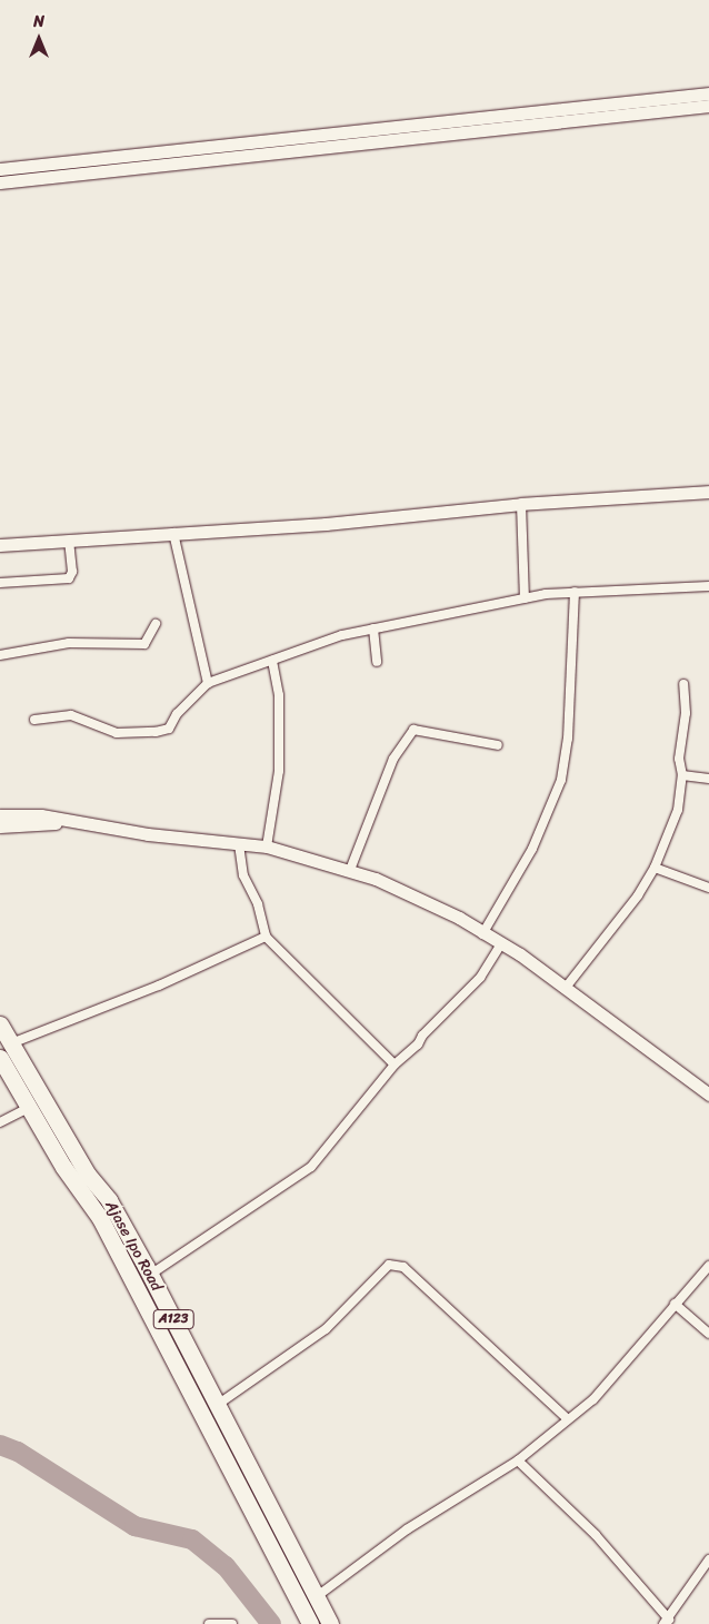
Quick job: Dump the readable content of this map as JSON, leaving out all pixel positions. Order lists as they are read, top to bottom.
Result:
{
  "streets": {
    "highway": ["Ajase Ipo Road", "A123"]
  },
  "north": "top"
}
